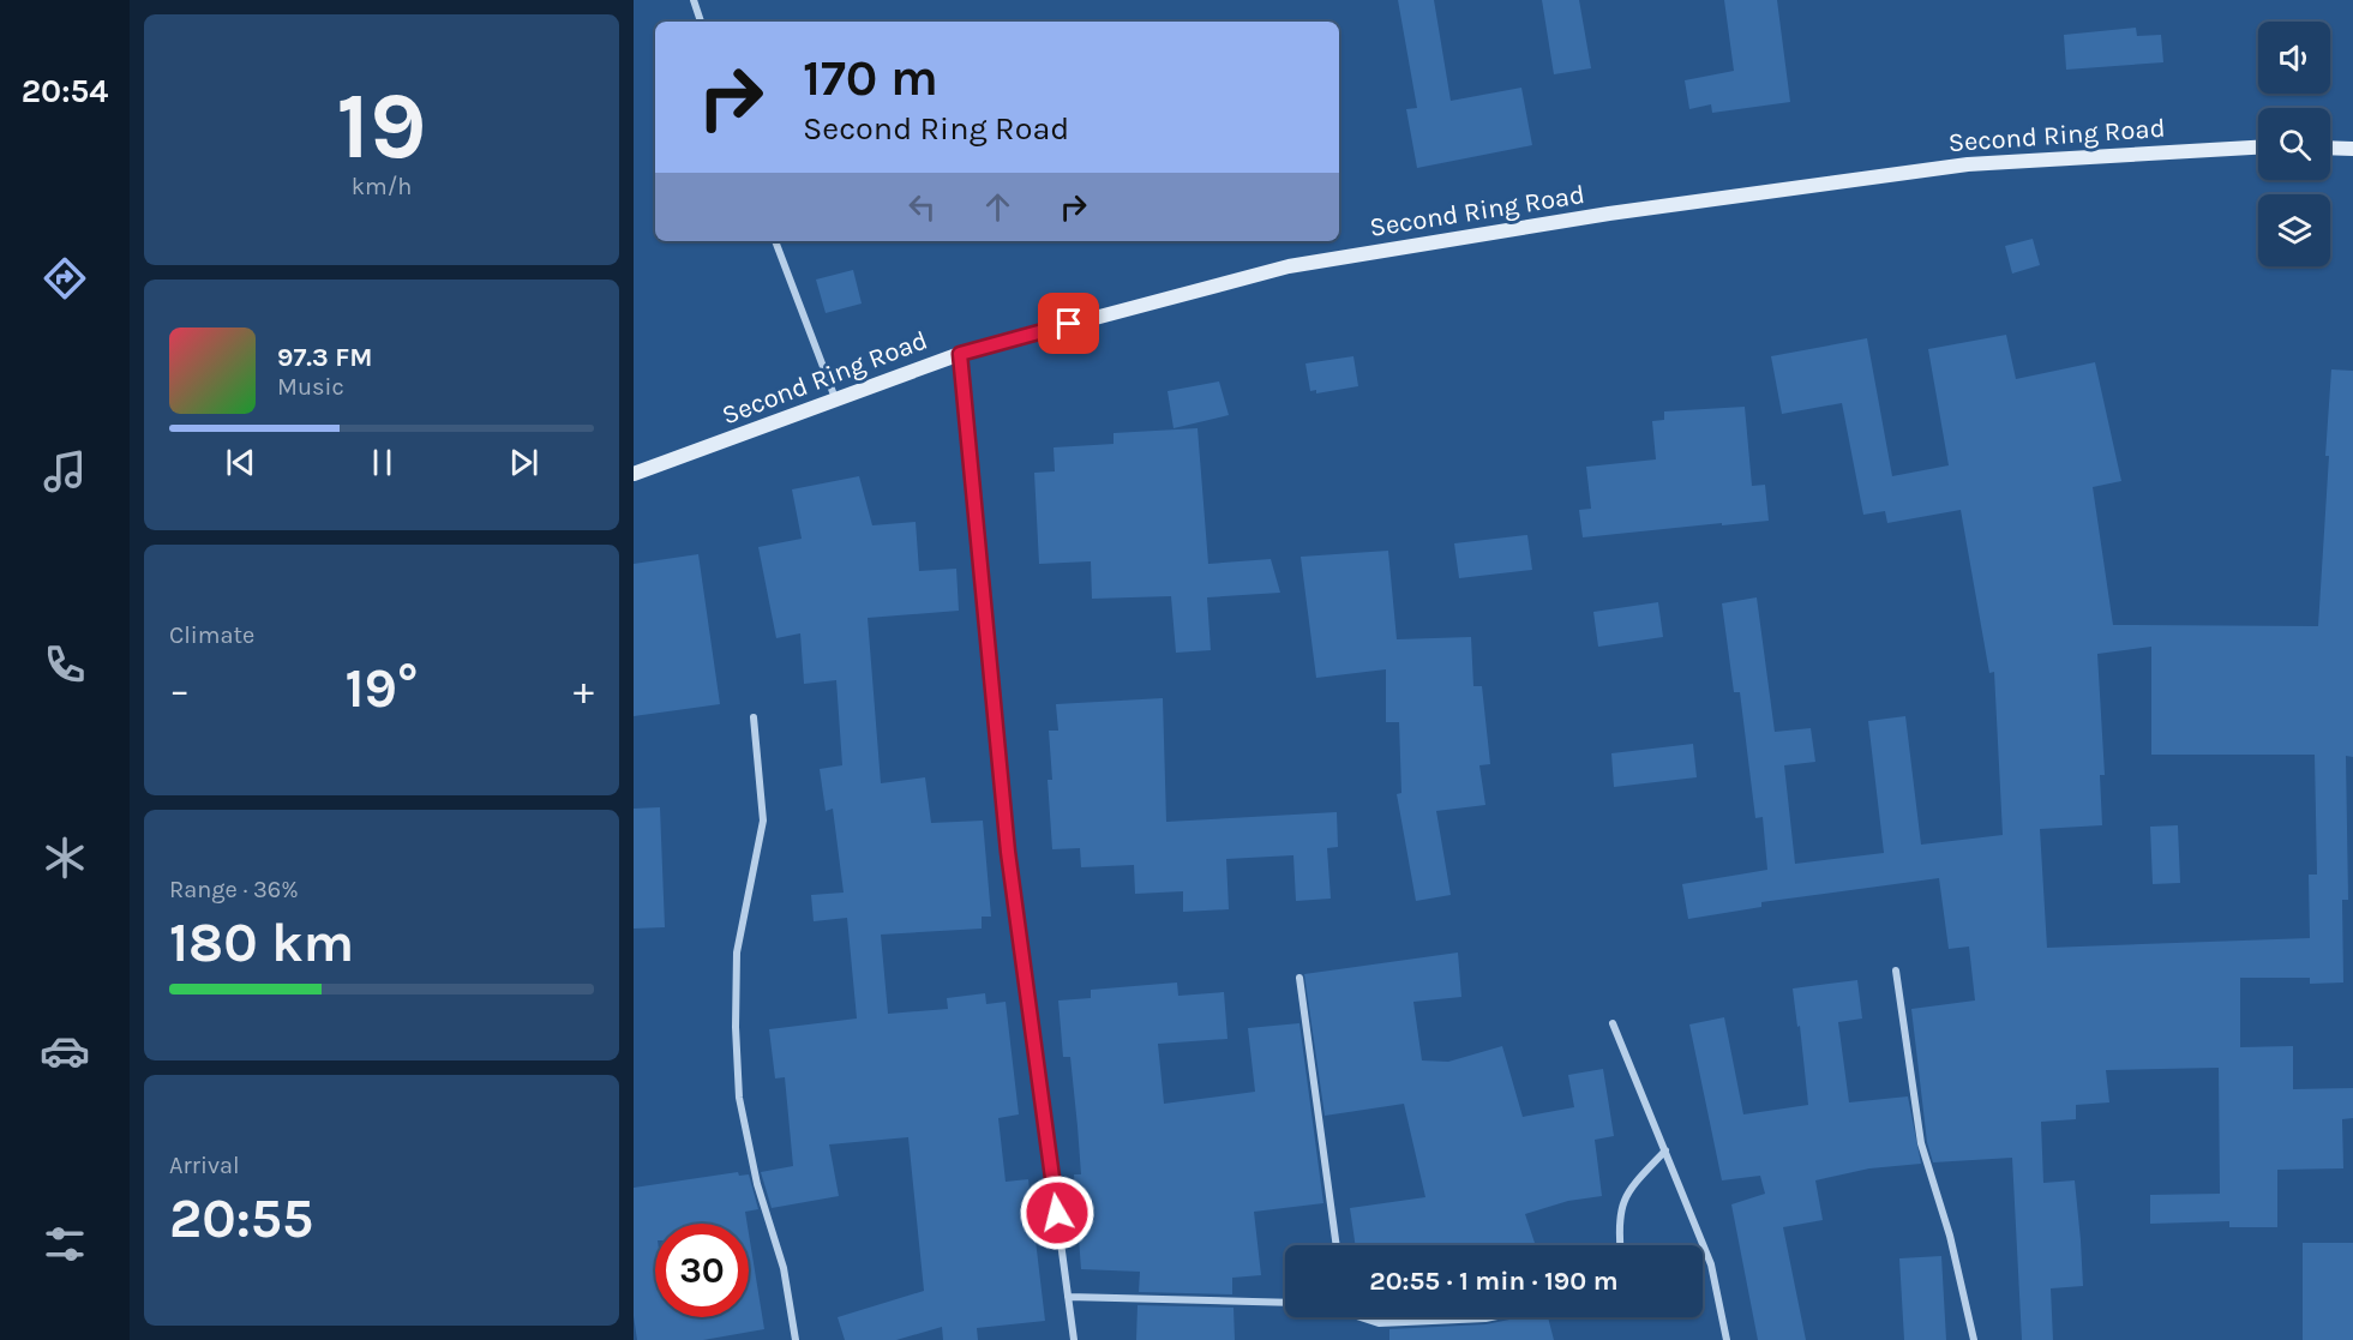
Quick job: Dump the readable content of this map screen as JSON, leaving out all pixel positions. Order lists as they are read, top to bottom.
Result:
{
  "streets": {
    "street": ["Second Ring Road"]
  },
  "page": {
    "tabs": "20:54",
    "tile": [
      ["19", "km/h"],
      "Climate",
      ["Range · 36%", "180 km"],
      ["Arrival", "20:55"]
    ],
    "turn": ["170 m", "Second Ring Road"],
    "song": ["97.3 FM", "Music"],
    "heat": ["−", "19°", "+"],
    "limit": "30",
    "trip": "20:55 · 1 min · 190 m"
  }
}
